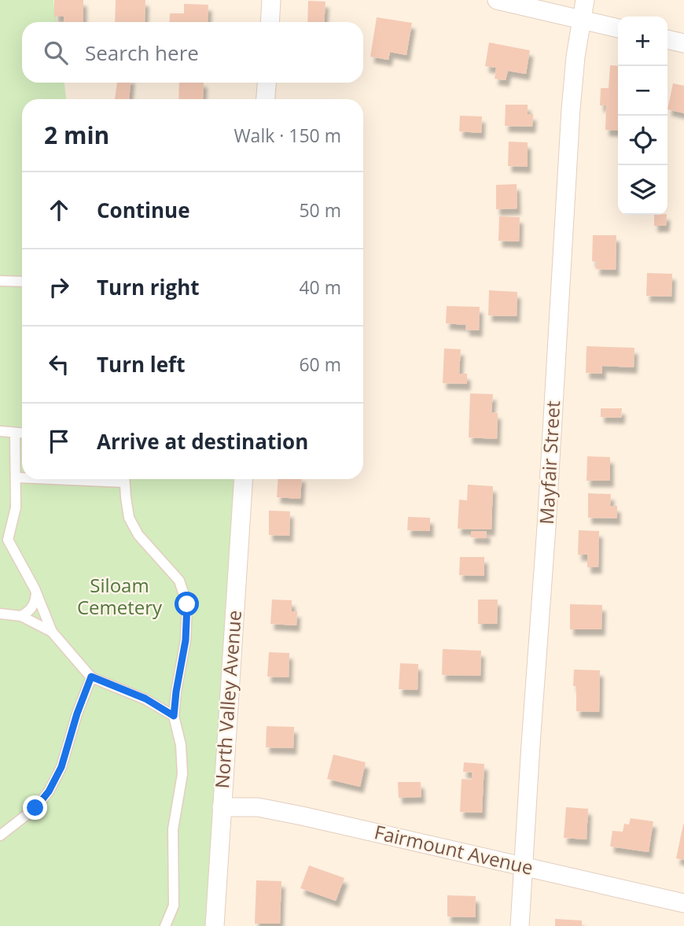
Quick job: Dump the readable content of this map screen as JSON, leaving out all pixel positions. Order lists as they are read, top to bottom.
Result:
{
  "streets": {
    "street": ["Mayfair Street", "North Valley Avenue", "Fairmount Avenue"]
  },
  "crossings": [
    ["Mayfair Street", "Fairmount Avenue"],
    ["North Valley Avenue", "Fairmount Avenue"]
  ],
  "parks": ["Siloam Cemetery"],
  "page": {
    "map_buttons": ["+", "−"],
    "search": "Search here",
    "heading": ["2 min", "Walk · 150 m"],
    "list": [
      ["Continue", "50 m"],
      ["Turn right", "40 m"],
      ["Turn left", "60 m"],
      "Arrive at destination"
    ]
  }
}
